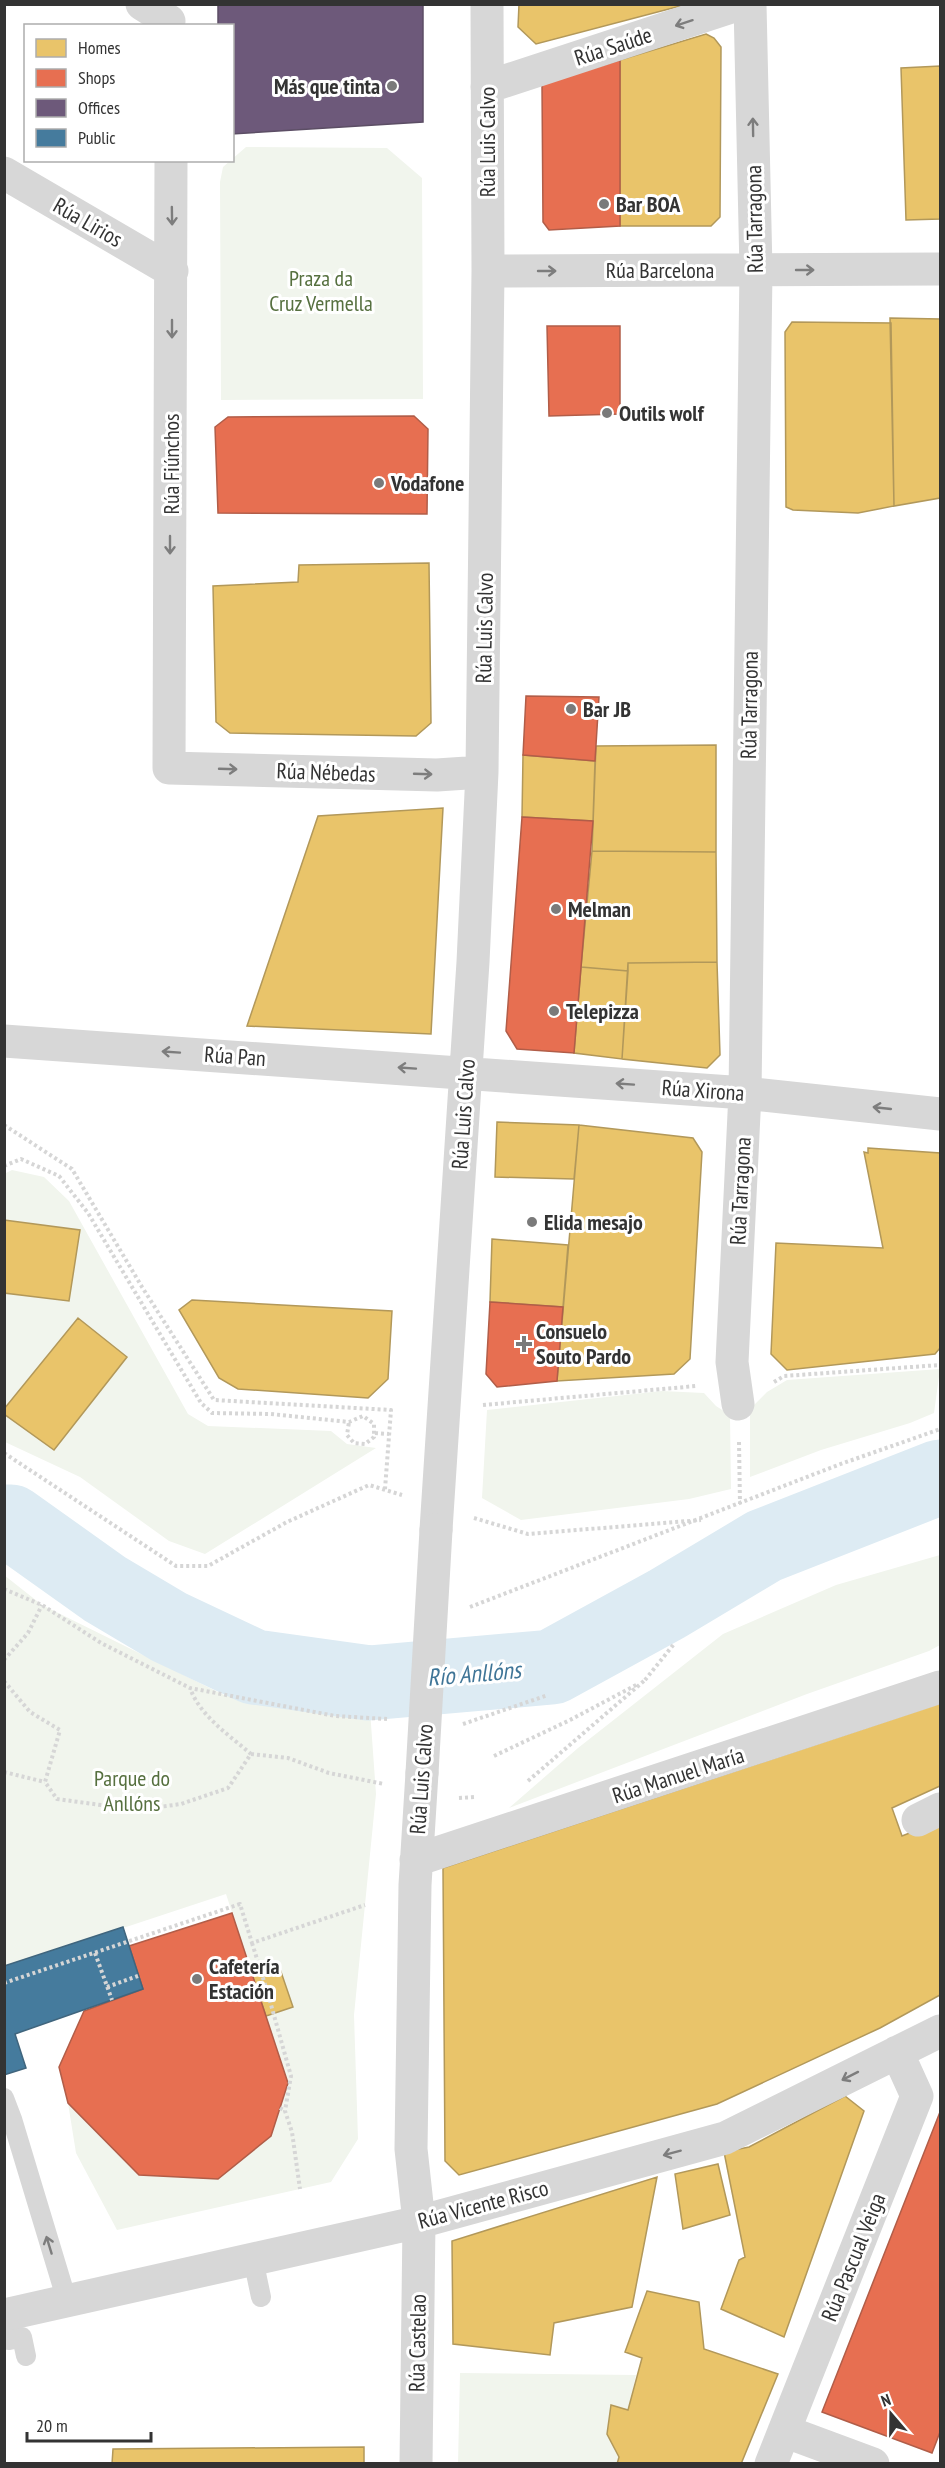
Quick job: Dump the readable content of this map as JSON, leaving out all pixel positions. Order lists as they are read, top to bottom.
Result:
{
  "streets": {
    "street": [
      "Rúa Saúde",
      "Rúa Luis Calvo",
      "Rúa Tarragona",
      "Rúa Lirios",
      "Rúa Barcelona",
      "Rúa Fiúnchos",
      "Rúa Nébedas",
      "Rúa Pan",
      "Rúa Xirona",
      "Rúa Manuel María",
      "Rúa Vicente Risco",
      "Rúa Pascual Veiga",
      "Rúa Castelao"
    ]
  },
  "crossings": [
    ["Rúa Saúde", "Rúa Luis Calvo"],
    ["Rúa Luis Calvo", "Rúa Barcelona"],
    ["Rúa Luis Calvo", "Rúa Nébedas"],
    ["Rúa Luis Calvo", "Rúa Pan"],
    ["Rúa Luis Calvo", "Rúa Xirona"],
    ["Rúa Luis Calvo", "Rúa Manuel María"],
    ["Rúa Luis Calvo", "Rúa Vicente Risco"],
    ["Rúa Luis Calvo", "Rúa Castelao"],
    ["Rúa Tarragona", "Rúa Barcelona"],
    ["Rúa Tarragona", "Rúa Xirona"],
    ["Rúa Lirios", "Rúa Fiúnchos"],
    ["Rúa Fiúnchos", "Rúa Nébedas"],
    ["Rúa Pan", "Rúa Xirona"],
    ["Rúa Vicente Risco", "Rúa Pascual Veiga"],
    ["Rúa Vicente Risco", "Rúa Castelao"]
  ],
  "one_way": [
    "Rúa Saúde",
    "Rúa Barcelona",
    "Rúa Fiúnchos",
    "Rúa Nébedas",
    "Rúa Pan",
    "Rúa Xirona",
    "Rúa Vicente Risco"
  ],
  "water": ["Río Anllóns"],
  "parks": ["Praza da Cruz Vermella", "Parque do Anllóns"],
  "places": {
    "other": [
      "Más que tinta",
      "Bar BOA",
      "Outils wolf",
      "Vodafone",
      "Bar JB",
      "Melman",
      "Telepizza",
      "Elida mesajo",
      "Cafetería Estación"
    ],
    "health": ["Consuelo Souto Pardo"]
  },
  "legend": [
    "Homes",
    "Shops",
    "Offices",
    "Public"
  ],
  "scale_bar": "20 m",
  "north": "top"
}
